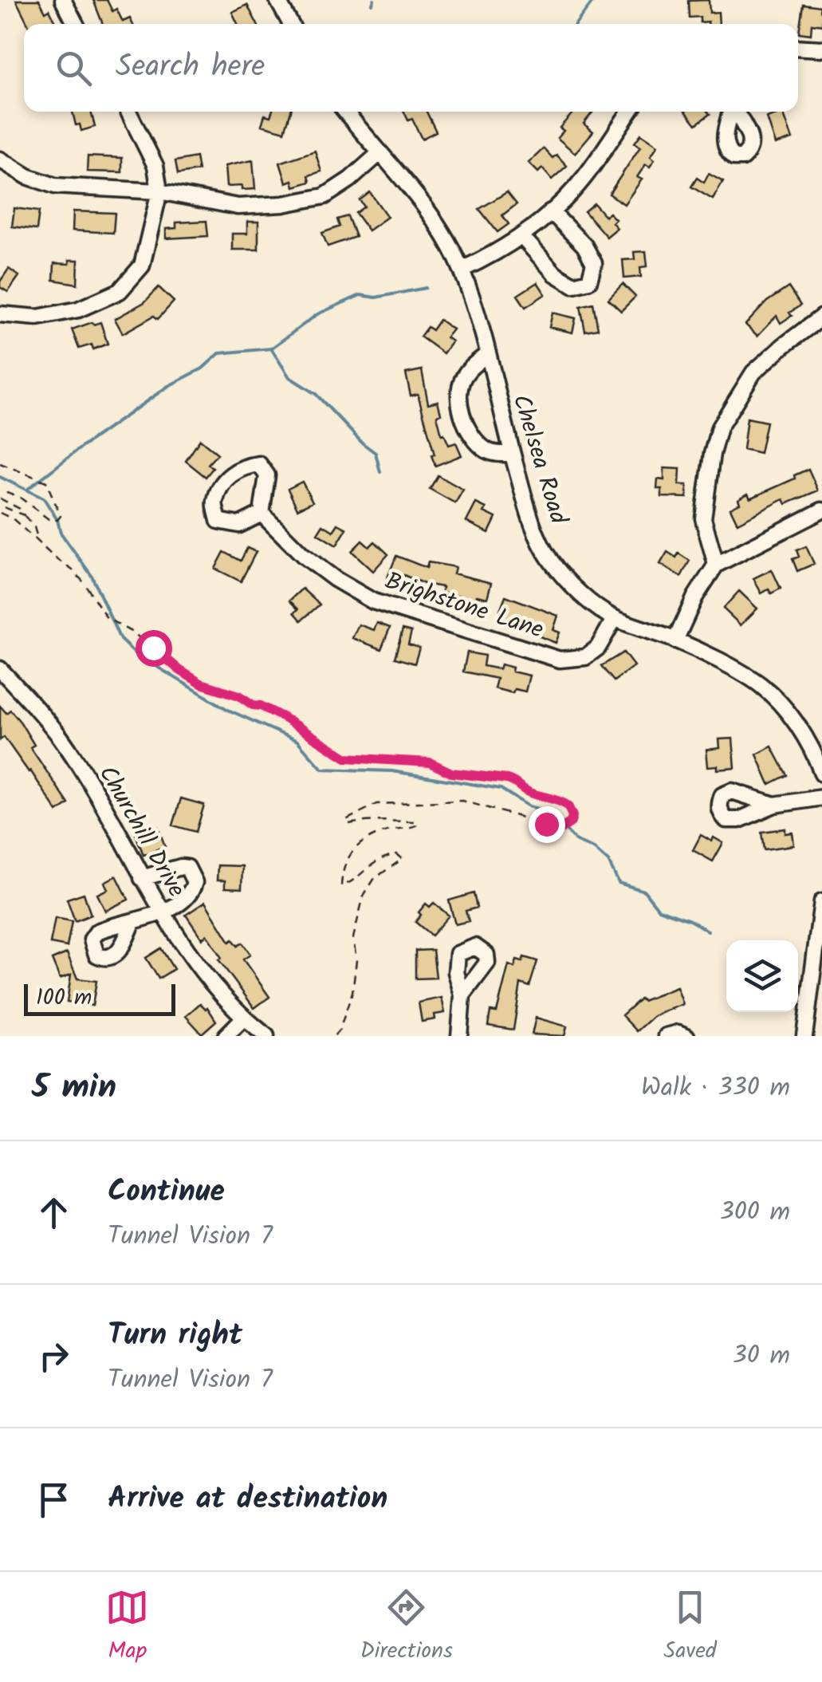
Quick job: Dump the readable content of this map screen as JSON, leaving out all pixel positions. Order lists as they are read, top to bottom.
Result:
{
  "streets": {
    "street": ["Chelsea Road", "Brighstone Lane", "Churchill Drive"]
  },
  "crossings": [
    ["Chelsea Road", "Brighstone Lane"]
  ],
  "scale_bar": "100 m",
  "page": {
    "search": "Search here",
    "scale": "100 m",
    "heading": ["5 min", "Walk · 330 m"],
    "list": [
      ["Continue", "Tunnel Vision 7", "300 m"],
      ["Turn right", "Tunnel Vision 7", "30 m"],
      "Arrive at destination"
    ],
    "nav": ["Map", "Directions", "Saved"]
  }
}
